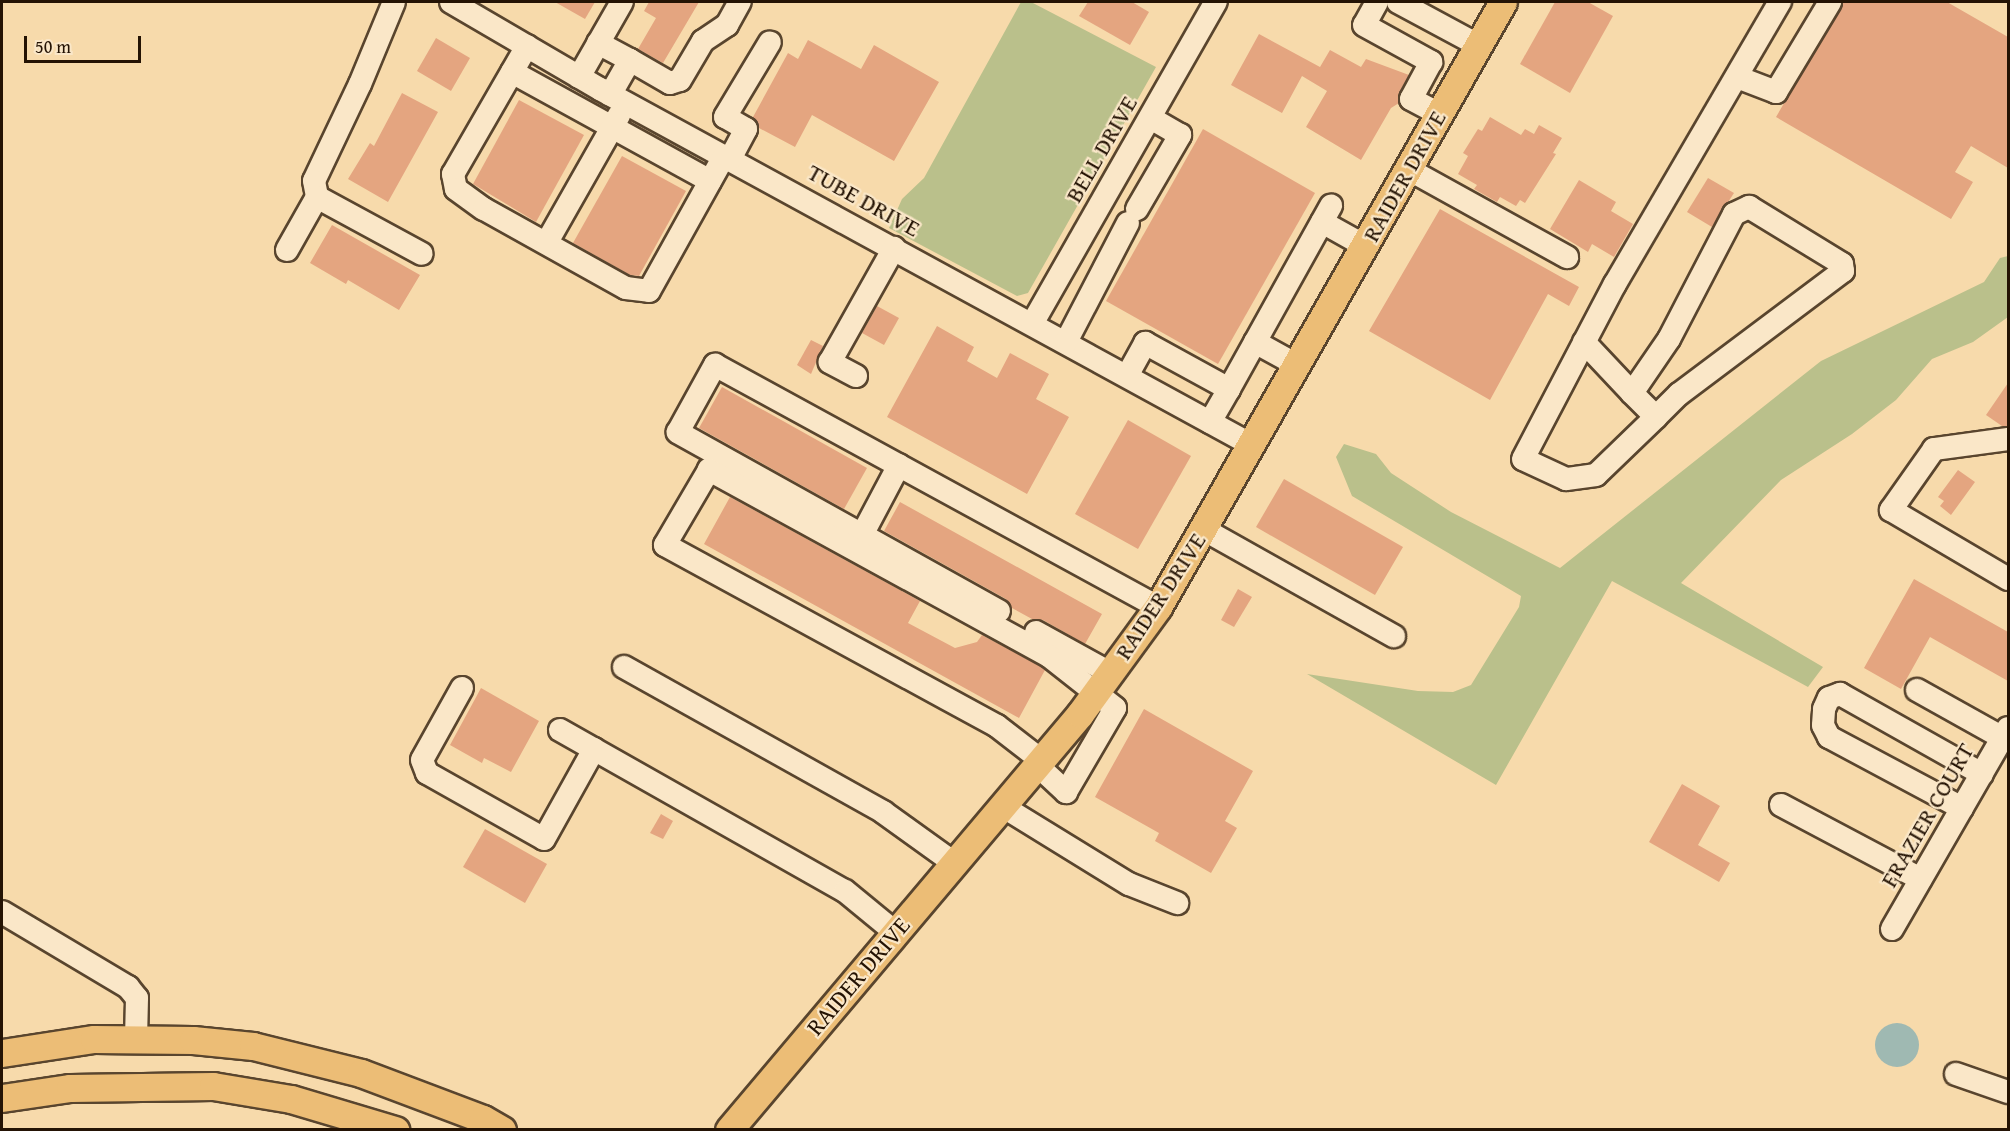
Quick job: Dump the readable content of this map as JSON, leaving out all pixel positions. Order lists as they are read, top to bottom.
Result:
{
  "streets": {
    "main road": ["RAIDER DRIVE"],
    "street": ["BELL DRIVE", "TUBE DRIVE", "FRAZIER COURT"]
  },
  "crossings": [
    ["BELL DRIVE", "TUBE DRIVE"],
    ["RAIDER DRIVE", "TUBE DRIVE"]
  ],
  "scale_bar": "50 m"
}
